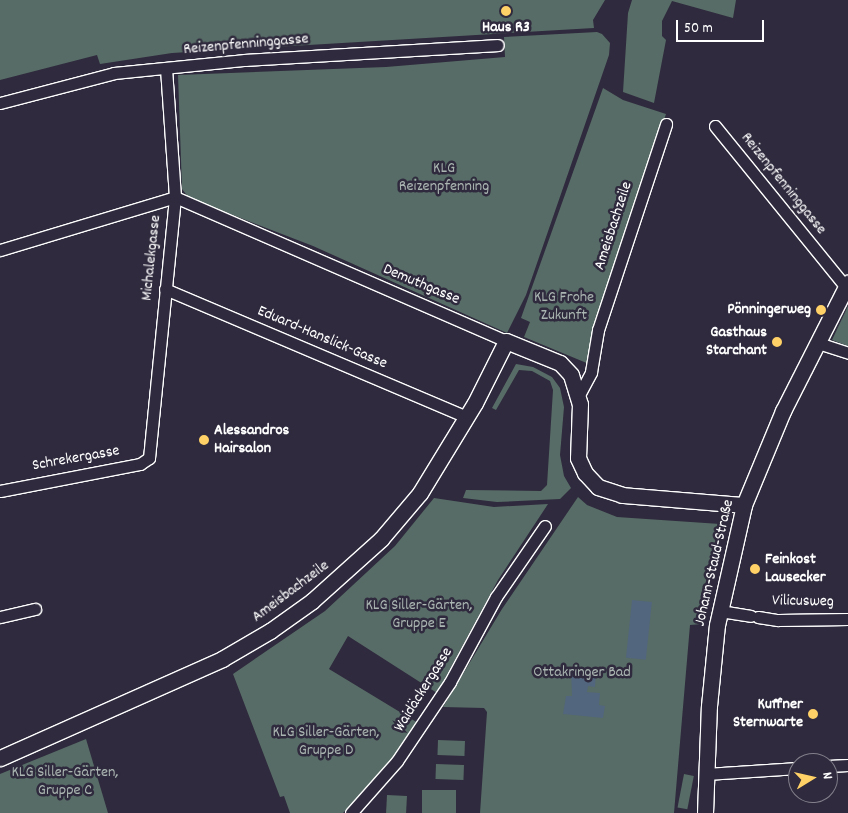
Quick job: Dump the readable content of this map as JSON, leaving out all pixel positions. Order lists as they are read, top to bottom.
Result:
{
  "streets": {
    "street": [
      "Reizenpfenninggasse",
      "Ameisbachzeile",
      "Michalekgasse",
      "Demuthgasse",
      "Eduard-Hanslick-Gasse",
      "Schrekergasse",
      "Johann-Staud-Straße",
      "Vilicusweg",
      "Waidäckergasse"
    ]
  },
  "crossings": [
    ["Reizenpfenninggasse", "Michalekgasse"],
    ["Reizenpfenninggasse", "Johann-Staud-Straße"],
    ["Ameisbachzeile", "Demuthgasse"],
    ["Ameisbachzeile", "Eduard-Hanslick-Gasse"],
    ["Michalekgasse", "Demuthgasse"],
    ["Michalekgasse", "Eduard-Hanslick-Gasse"],
    ["Michalekgasse", "Schrekergasse"],
    ["Demuthgasse", "Johann-Staud-Straße"],
    ["Johann-Staud-Straße", "Vilicusweg"]
  ],
  "parks": [
    "KLG Reizenpfenning",
    "KLG Frohe Zukunft",
    "KLG Siller-Gärten, Gruppe E",
    "Ottakringer Bad",
    "KLG Siller-Gärten, Gruppe D",
    "KLG Siller-Gärten, Gruppe C"
  ],
  "places": [
    "Haus R3",
    "Pönningerweg",
    "Gasthaus Starchant",
    "Alessandros Hairsalon",
    "Feinkost Lausecker",
    "Kuffner Sternwarte"
  ],
  "scale_bar": "50 m",
  "north": "right"
}
